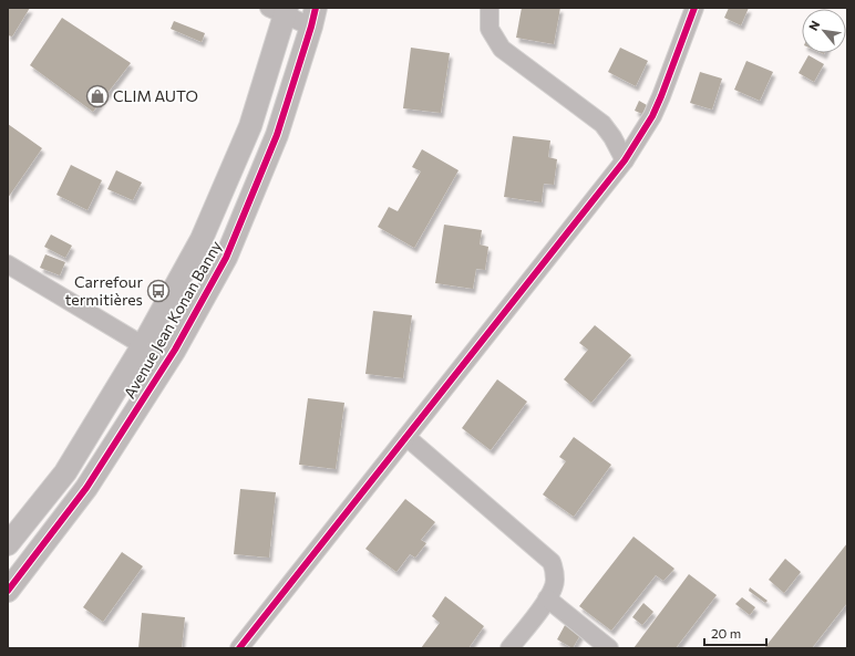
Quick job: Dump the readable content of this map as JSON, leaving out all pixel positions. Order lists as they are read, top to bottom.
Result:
{
  "streets": {
    "street": ["Avenue Jean Konan Banny"]
  },
  "places": {
    "shop": ["CLIM AUTO"],
    "bus stop": ["Carrefour termitières"]
  },
  "scale_bar": "20 m",
  "north": "top left"
}
